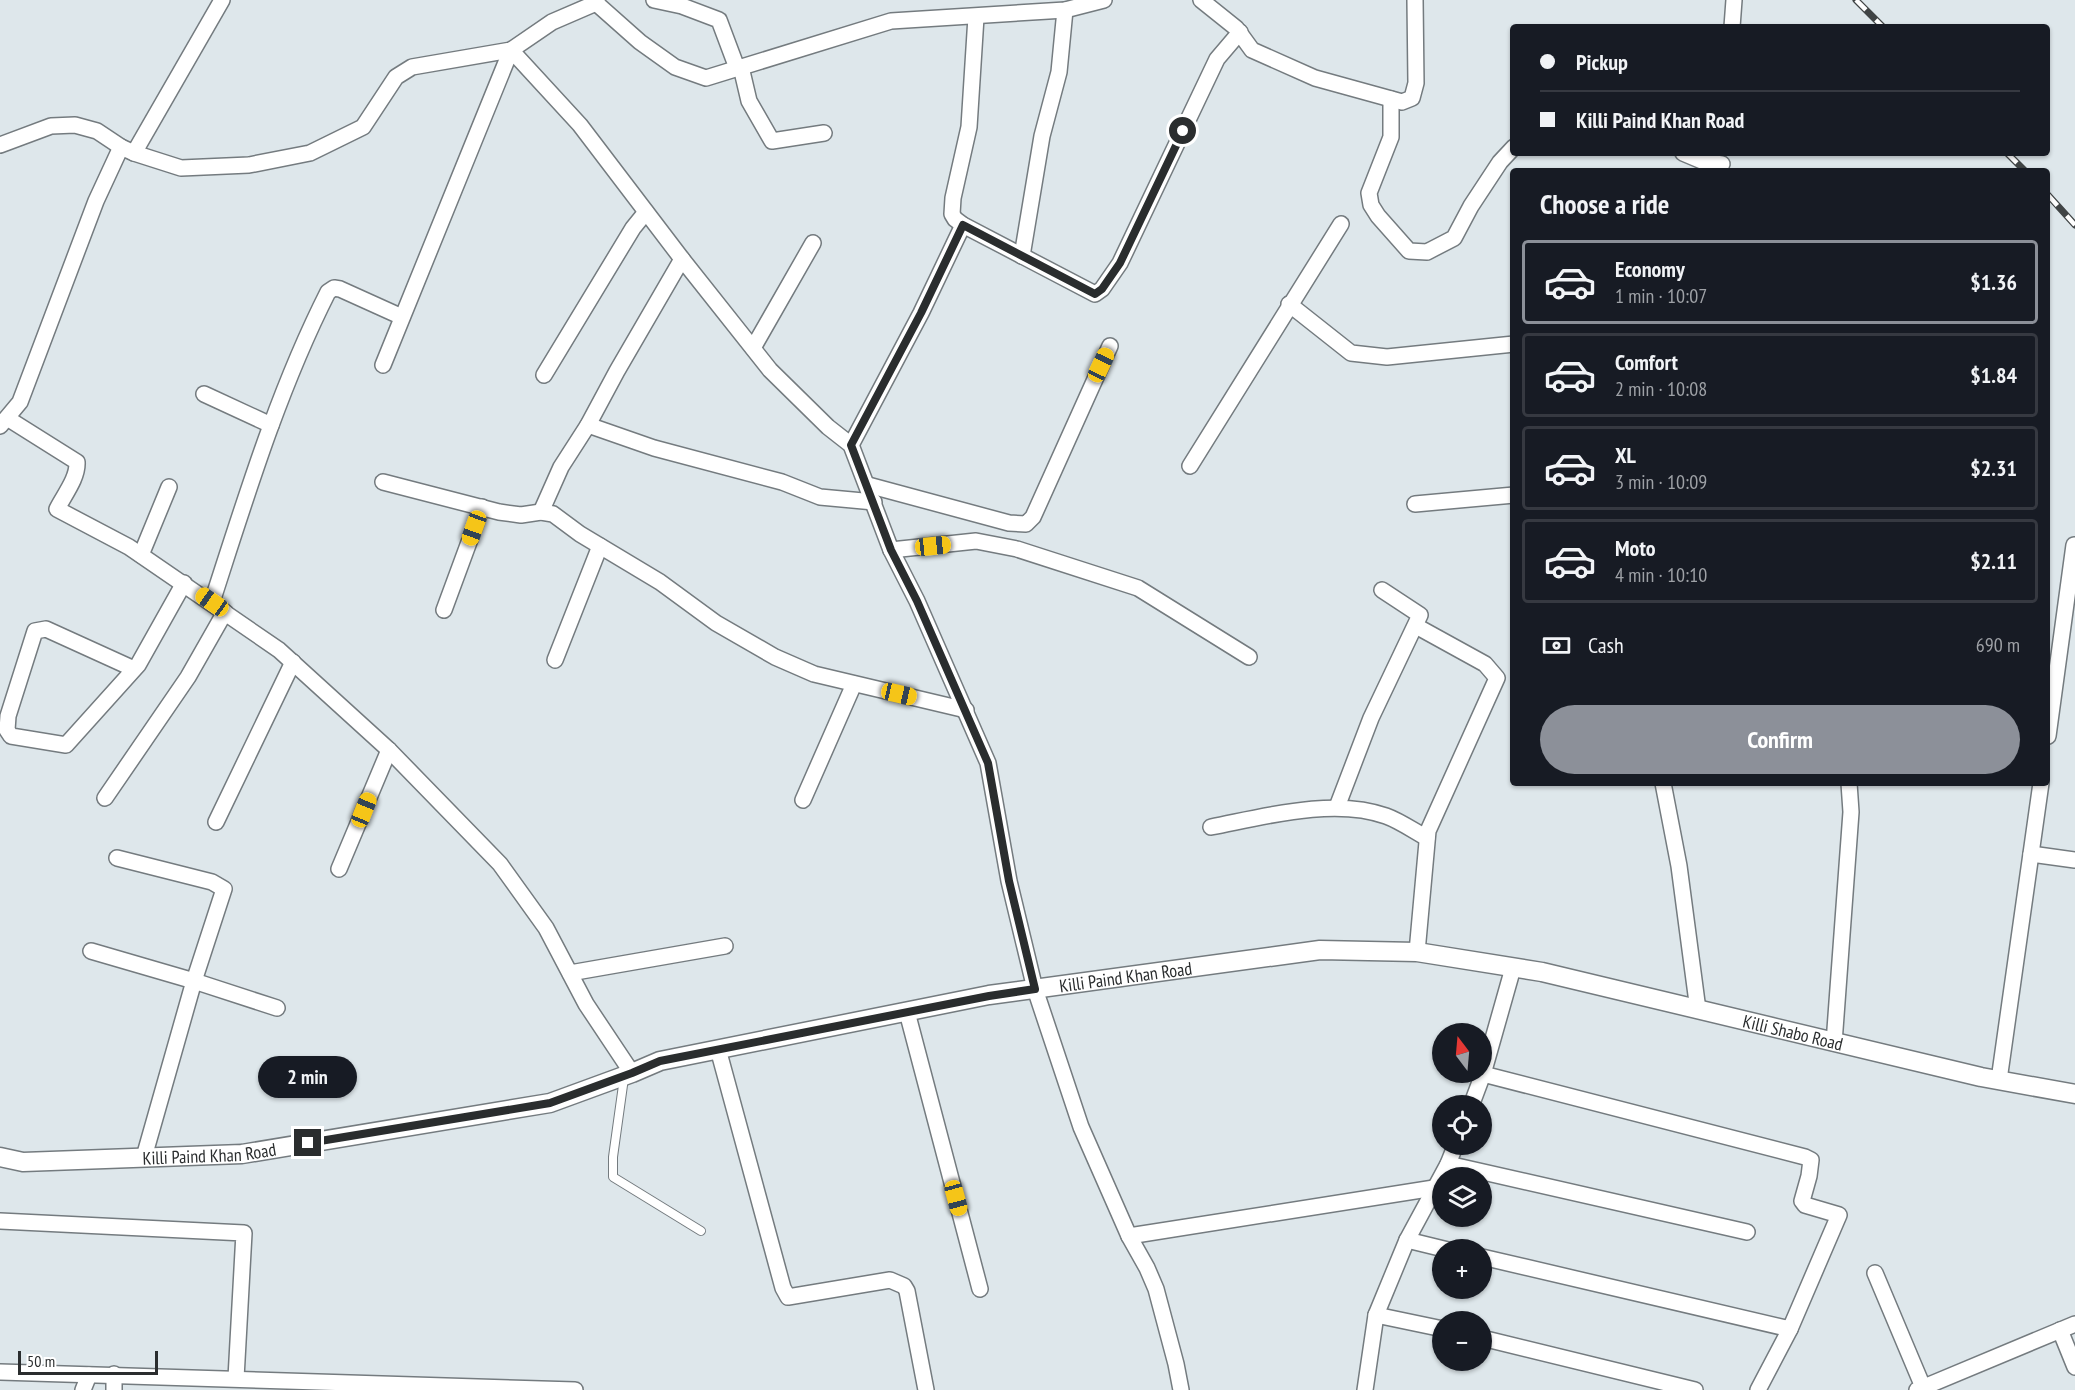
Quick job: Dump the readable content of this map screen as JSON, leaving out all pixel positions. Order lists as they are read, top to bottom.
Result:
{
  "streets": {
    "street": ["Killi Paind Khan Road", "Killi Shabo Road"]
  },
  "crossings": [
    ["Killi Paind Khan Road", "Killi Shabo Road"]
  ],
  "scale_bar": "50 m",
  "north": "top",
  "page": {
    "banner": ["Pickup", "Killi Paind Khan Road"],
    "heading": "Choose a ride",
    "list": [
      {
        "name": "Economy",
        "note": "1 min · 10:07",
        "value": "$1.36"
      },
      {
        "name": "Comfort",
        "note": "2 min · 10:08",
        "value": "$1.84"
      },
      {
        "name": "XL",
        "note": "3 min · 10:09",
        "value": "$2.31"
      },
      {
        "name": "Moto",
        "note": "4 min · 10:10",
        "value": "$2.11"
      }
    ],
    "pay": ["Cash", "690 m"],
    "buttons": "Confirm",
    "map_buttons": ["+", "−"],
    "bubble": "2 min",
    "scale": "50 m"
  }
}
